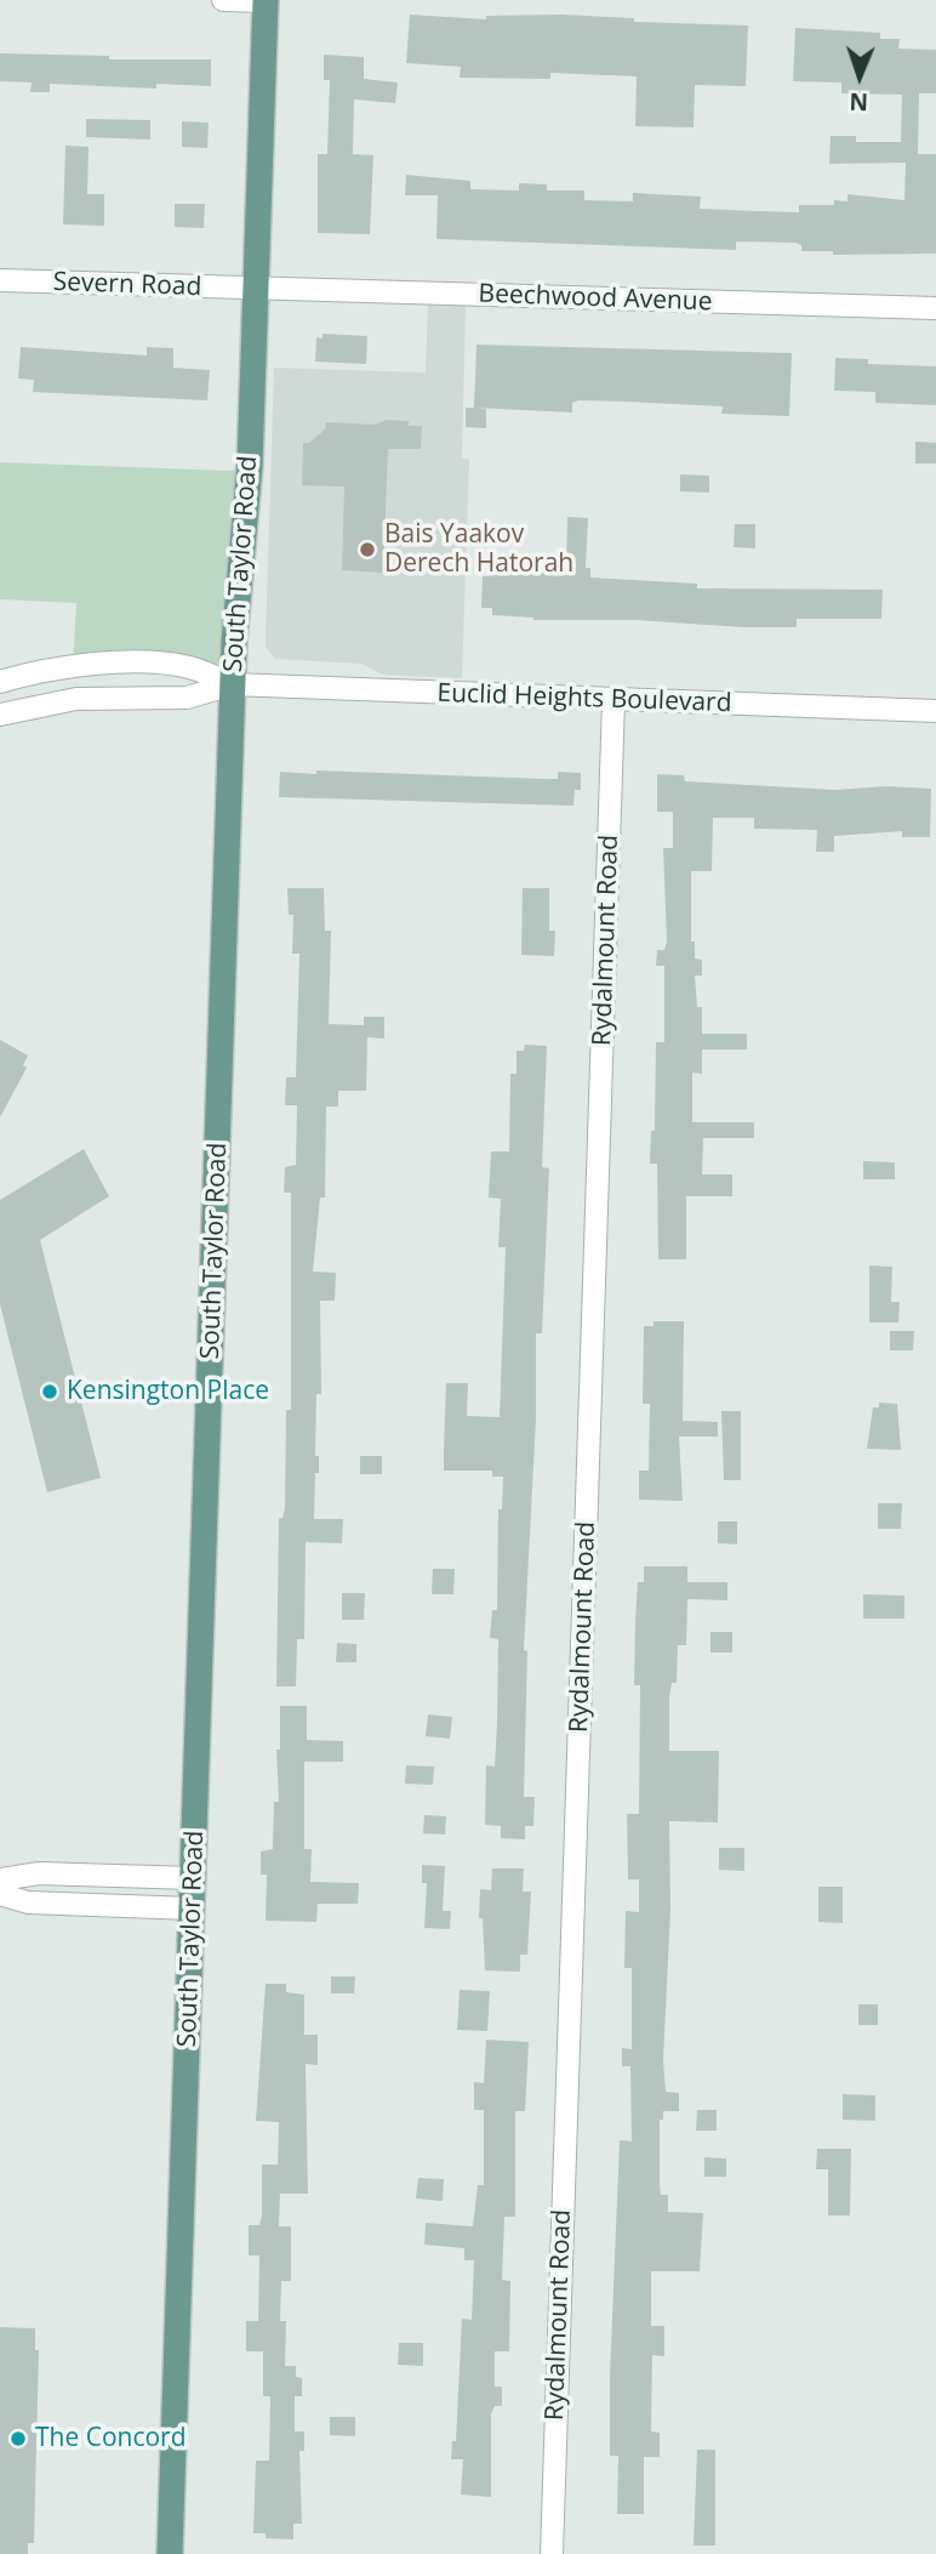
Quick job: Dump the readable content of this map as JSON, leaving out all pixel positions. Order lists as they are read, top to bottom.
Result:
{
  "streets": {
    "main road": ["South Taylor Road"],
    "street": [
      "Severn Road",
      "Beechwood Avenue",
      "Euclid Heights Boulevard",
      "Rydalmount Road"
    ]
  },
  "crossings": [
    ["Severn Road", "Beechwood Avenue"],
    ["Severn Road", "South Taylor Road"],
    ["Beechwood Avenue", "South Taylor Road"],
    ["South Taylor Road", "Euclid Heights Boulevard"],
    ["Euclid Heights Boulevard", "Rydalmount Road"]
  ],
  "places": ["Bais Yaakov Derech Hatorah", "Kensington Place", "The Concord"],
  "north": "bottom"
}
